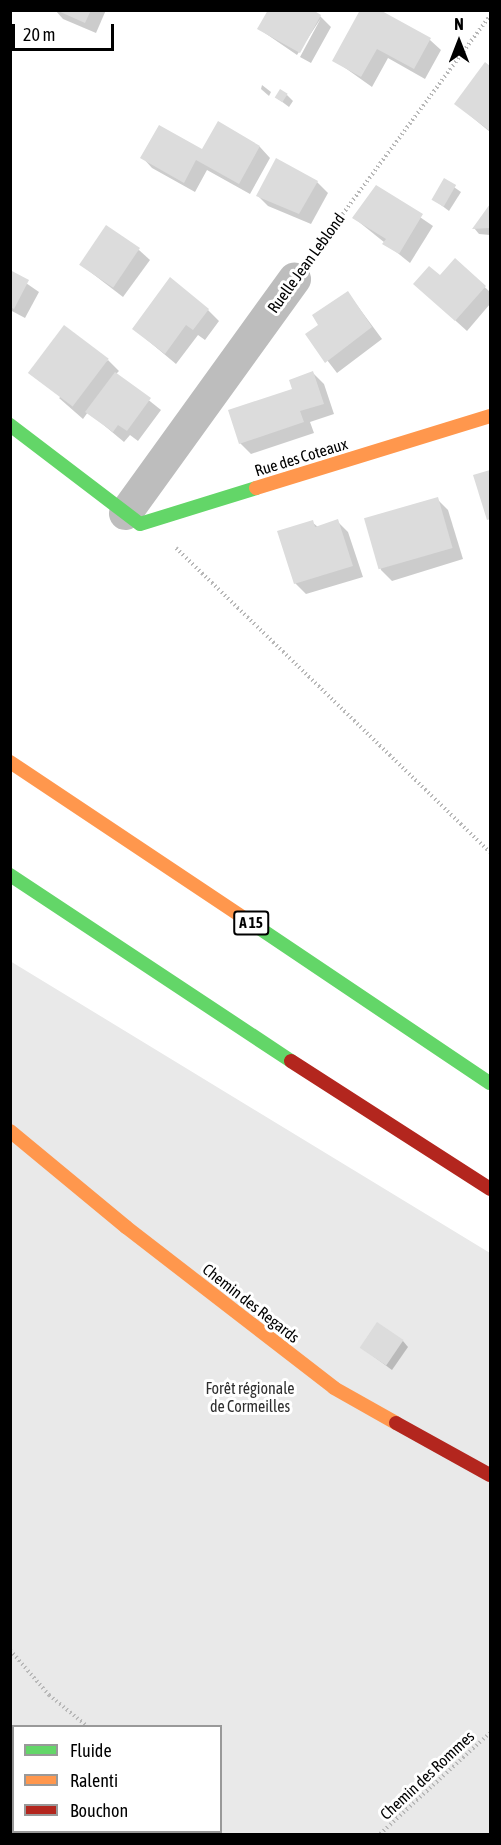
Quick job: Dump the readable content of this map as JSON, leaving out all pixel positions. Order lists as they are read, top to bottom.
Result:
{
  "streets": {
    "main road": ["Rue des Coteaux", "A 15", "Chemin des Regards"],
    "street": ["Ruelle Jean Leblond"],
    "path": ["Chemin des Rommes"]
  },
  "crossings": [
    ["Ruelle Jean Leblond", "Rue des Coteaux"]
  ],
  "parks": ["Forêt régionale de Cormeilles"],
  "legend": ["Fluide", "Ralenti", "Bouchon"],
  "scale_bar": "20 m",
  "north": "top"
}
